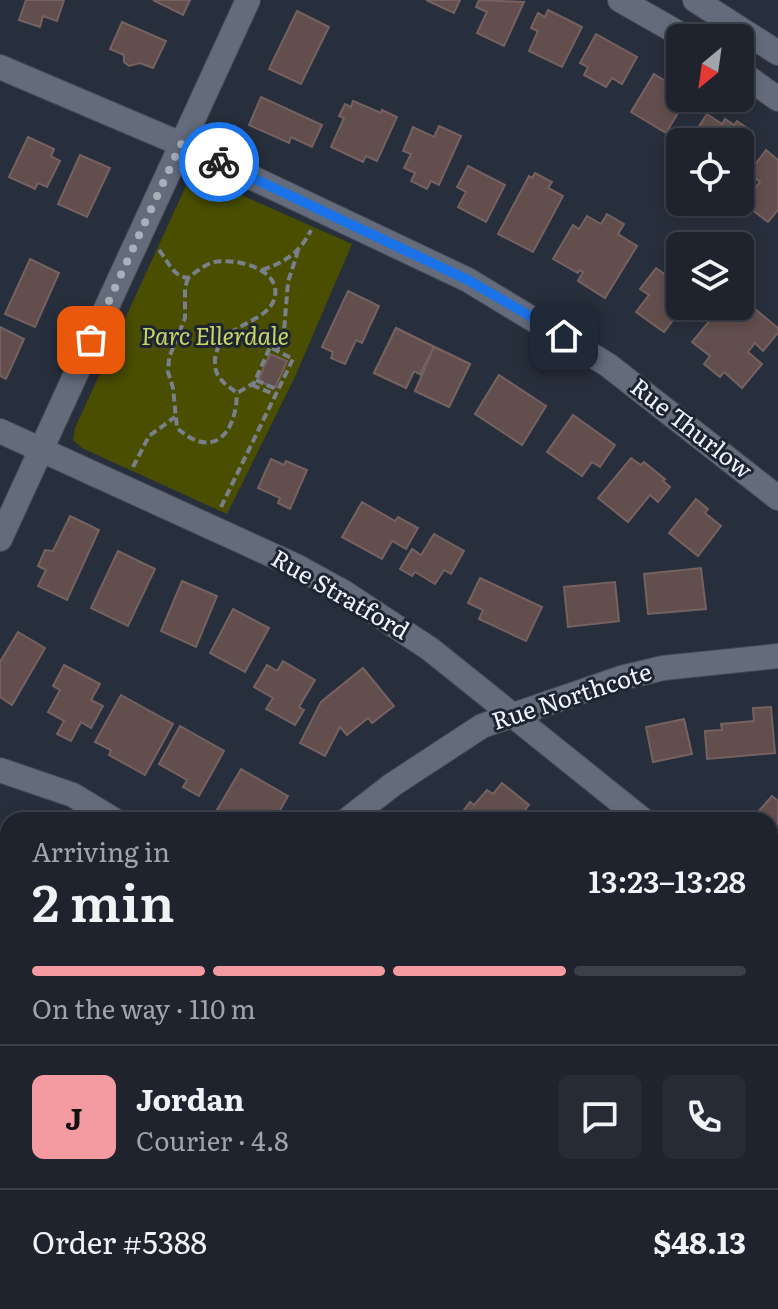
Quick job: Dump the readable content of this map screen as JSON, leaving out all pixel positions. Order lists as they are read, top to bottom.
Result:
{
  "streets": {
    "street": ["Rue Thurlow", "Rue Stratford", "Rue Northcote"]
  },
  "crossings": [
    ["Rue Stratford", "Rue Northcote"]
  ],
  "parks": ["Parc Ellerdale"],
  "north": "bottom left",
  "page": {
    "heading": ["2 min", "Arriving in", "13:23–13:28"],
    "panel": [
      "Jordan",
      "Courier · 4.8",
      "Order #5388",
      "$48.13"
    ],
    "bar": "On the way · 110 m",
    "round": "J"
  }
}
